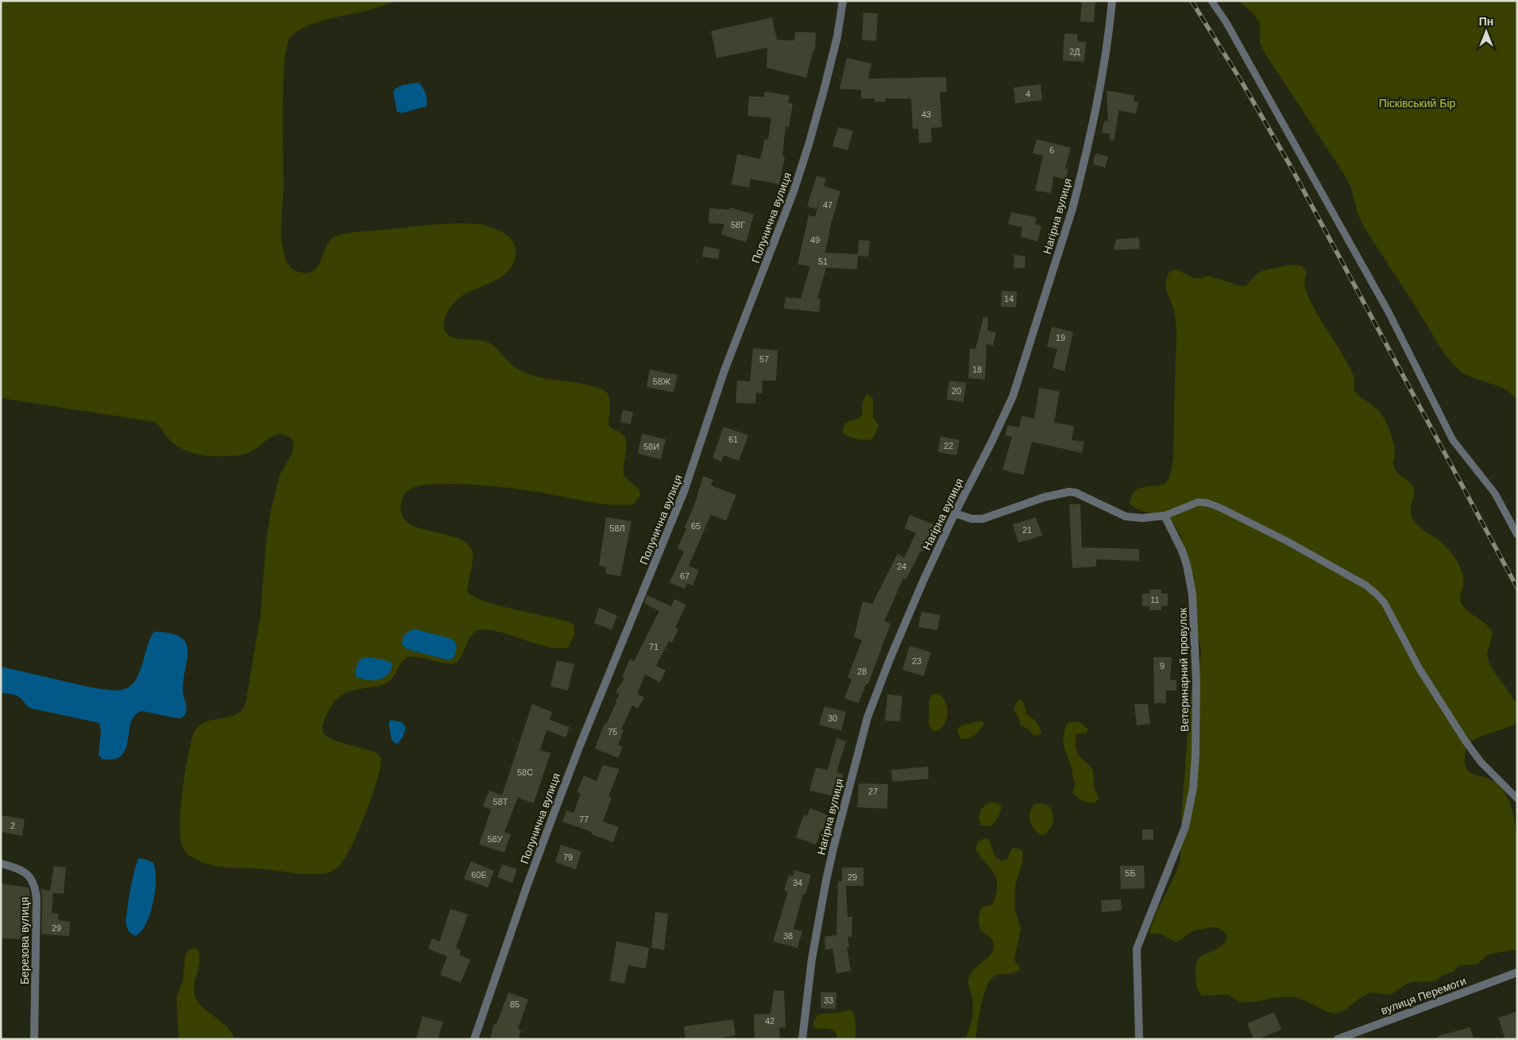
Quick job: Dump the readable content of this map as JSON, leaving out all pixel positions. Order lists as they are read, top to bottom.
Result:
{
  "streets": {
    "street": [
      "Нагірна вулиця",
      "Полунична вулиця",
      "Ветеринарний провулок",
      "Березова вулиця",
      "вулиця Перемоги"
    ]
  },
  "parks": ["Пісківський Бір"],
  "house_numbers": [
    "2Д",
    "4",
    "43",
    "6",
    "47",
    "58Г",
    "49",
    "51",
    "14",
    "19",
    "57",
    "18",
    "58Ж",
    "20",
    "61",
    "22",
    "58И",
    "65",
    "58Л",
    "21",
    "24",
    "67",
    "11",
    "71",
    "23",
    "9",
    "28",
    "30",
    "75",
    "58С",
    "27",
    "58Т",
    "77",
    "2",
    "58У",
    "79",
    "5Б",
    "60Е",
    "29",
    "34",
    "29",
    "38",
    "33",
    "85",
    "42"
  ],
  "north": "top"
}
